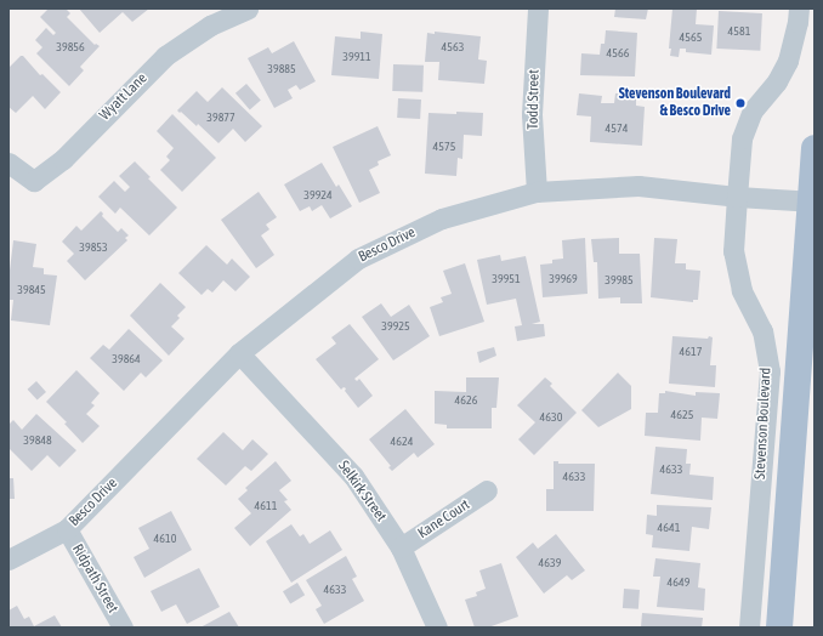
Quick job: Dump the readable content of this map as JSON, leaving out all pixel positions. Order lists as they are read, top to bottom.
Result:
{
  "streets": {
    "main road": ["Stevenson Boulevard"],
    "street": [
      "Wyatt Lane",
      "Todd Street",
      "Besco Drive",
      "Selkirk Street",
      "Kane Court",
      "Ridpath Street"
    ]
  },
  "crossings": [
    ["Todd Street", "Besco Drive"],
    ["Besco Drive", "Stevenson Boulevard"],
    ["Besco Drive", "Selkirk Street"],
    ["Besco Drive", "Ridpath Street"],
    ["Selkirk Street", "Kane Court"]
  ],
  "places": ["Stevenson Boulevard & Besco Drive"],
  "house_numbers": [
    "4581",
    "4565",
    "39856",
    "4563",
    "4566",
    "39911",
    "39885",
    "39877",
    "4574",
    "4575",
    "39924",
    "39853",
    "39951",
    "39969",
    "39985",
    "39845",
    "39925",
    "4617",
    "39864",
    "4626",
    "4625",
    "4630",
    "39848",
    "4624",
    "4633",
    "4633",
    "4611",
    "4641",
    "4610",
    "4639",
    "4649",
    "4633"
  ]
}
